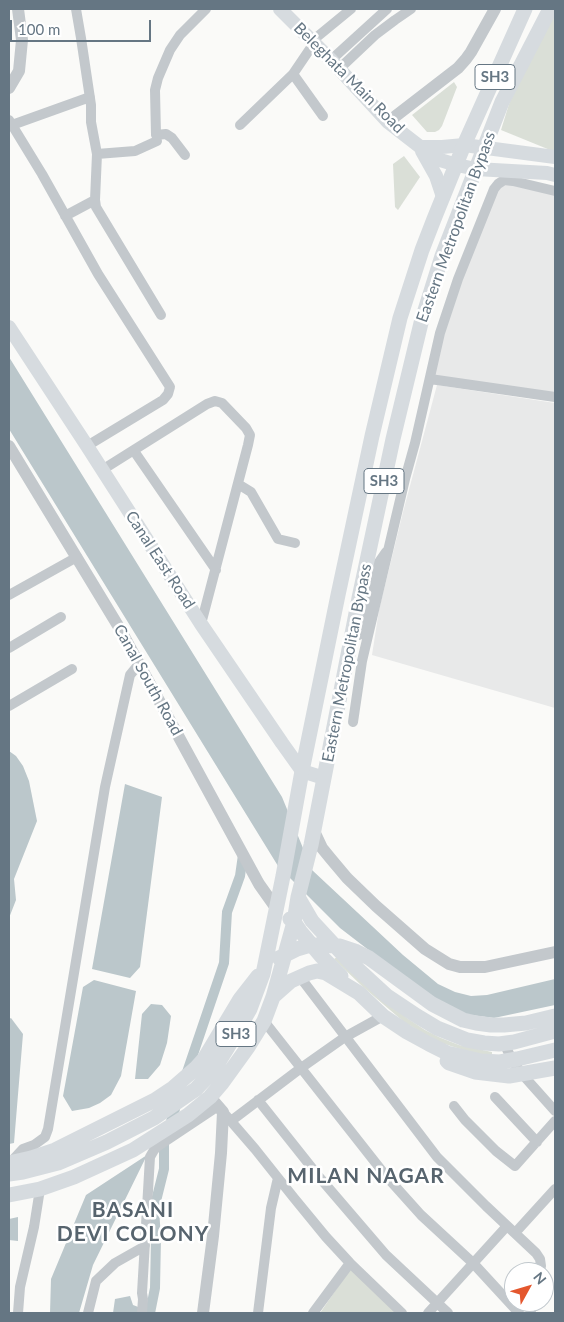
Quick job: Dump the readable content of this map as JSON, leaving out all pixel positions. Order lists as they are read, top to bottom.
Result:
{
  "streets": {
    "main road": [
      "SH3",
      "Beleghata Main Road",
      "Eastern Metropolitan Bypass",
      "Canal East Road"
    ],
    "street": ["Canal South Road"]
  },
  "crossings": [
    ["Beleghata Main Road", "Eastern Metropolitan Bypass"],
    ["Eastern Metropolitan Bypass", "Canal East Road"],
    ["Eastern Metropolitan Bypass", "Canal South Road"]
  ],
  "districts": ["MILAN NAGAR", "BASANI DEVI COLONY"],
  "scale_bar": "100 m",
  "north": "top right"
}
